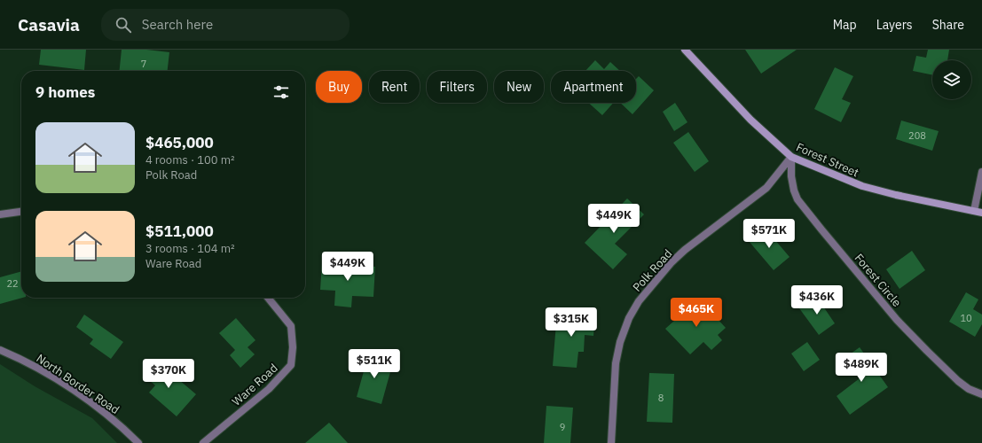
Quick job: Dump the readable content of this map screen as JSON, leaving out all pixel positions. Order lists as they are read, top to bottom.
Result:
{
  "streets": {
    "main road": ["Forest Street"],
    "street": [
      "Polk Road",
      "Forest Circle",
      "North Border Road",
      "Ware Road"
    ]
  },
  "crossings": [
    ["Forest Street", "Polk Road"],
    ["Forest Street", "Forest Circle"],
    ["Polk Road", "Forest Circle"]
  ],
  "house_numbers": [
    "7",
    "208",
    "22",
    "10",
    "8",
    "9"
  ],
  "page": {
    "header": "Casavia",
    "search": "Search here",
    "nav": ["Map", "Layers", "Share"],
    "chip": [
      "Buy",
      "Rent",
      "Filters",
      "New",
      "Apartment"
    ],
    "heading": "9 homes",
    "list": [
      {
        "name": "$465,000",
        "note": "4 rooms · 100 m² · Polk Road"
      },
      {
        "name": "$511,000",
        "note": "3 rooms · 104 m² · Ware Road"
      }
    ],
    "price": [
      "$449K",
      "$571K",
      "$449K",
      "$436K",
      "$465K",
      "$315K",
      "$511K",
      "$489K",
      "$370K"
    ]
  }
}
